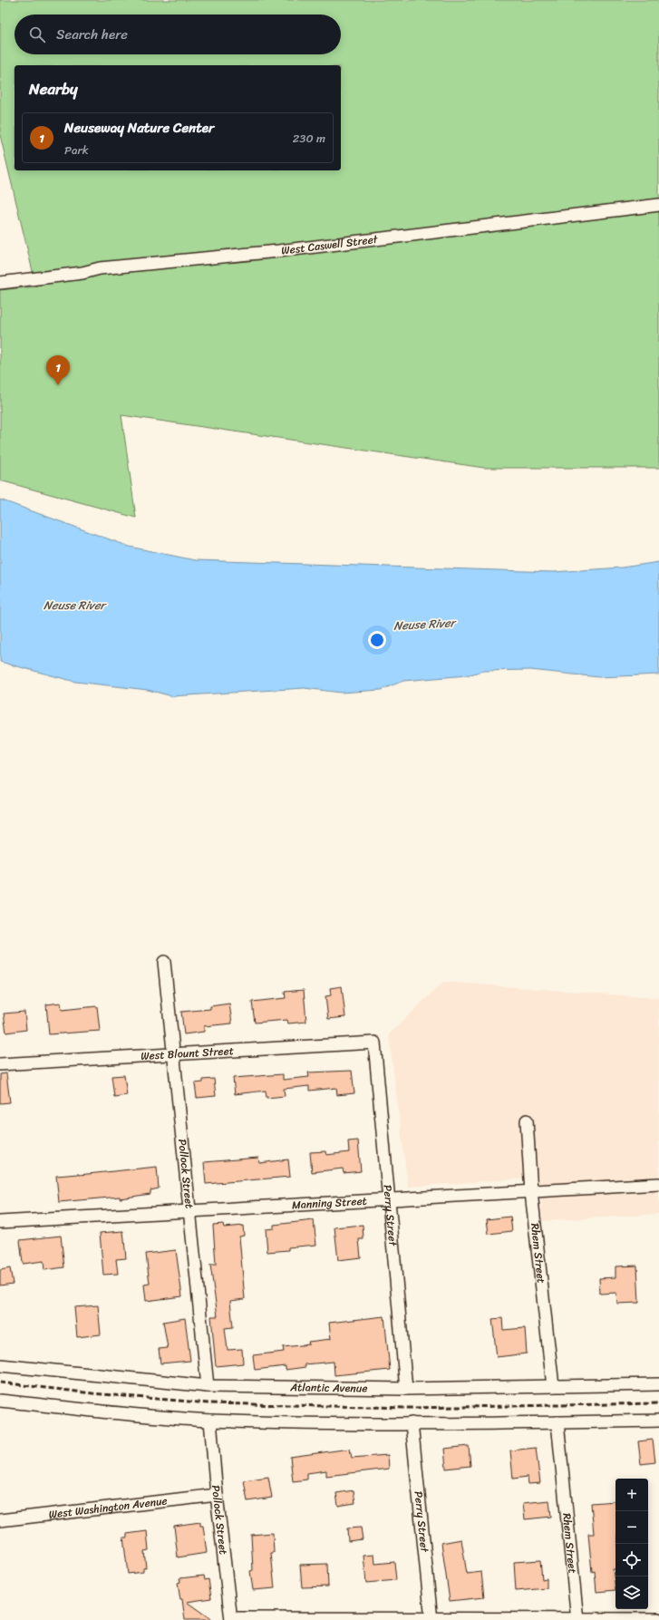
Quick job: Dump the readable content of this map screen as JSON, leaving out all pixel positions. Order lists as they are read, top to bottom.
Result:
{
  "streets": {
    "street": [
      "West Caswell Street",
      "West Blount Street",
      "Pollock Street",
      "Manning Street",
      "Perry Street",
      "Rhem Street",
      "Atlantic Avenue",
      "West Washington Avenue"
    ]
  },
  "crossings": [
    ["West Blount Street", "Pollock Street"],
    ["West Blount Street", "Perry Street"],
    ["Pollock Street", "Manning Street"],
    ["Pollock Street", "Atlantic Avenue"],
    ["Pollock Street", "West Washington Avenue"],
    ["Manning Street", "Perry Street"],
    ["Manning Street", "Rhem Street"],
    ["Perry Street", "Atlantic Avenue"],
    ["Rhem Street", "Atlantic Avenue"]
  ],
  "water": ["Neuse River"],
  "page": {
    "search": "Search here",
    "heading": "Nearby",
    "list": [
      {
        "mark": "1",
        "name": "Neuseway Nature Center",
        "note": "Park",
        "value": "230 m"
      }
    ],
    "pins": "1",
    "map_buttons": ["+", "−"]
  }
}
